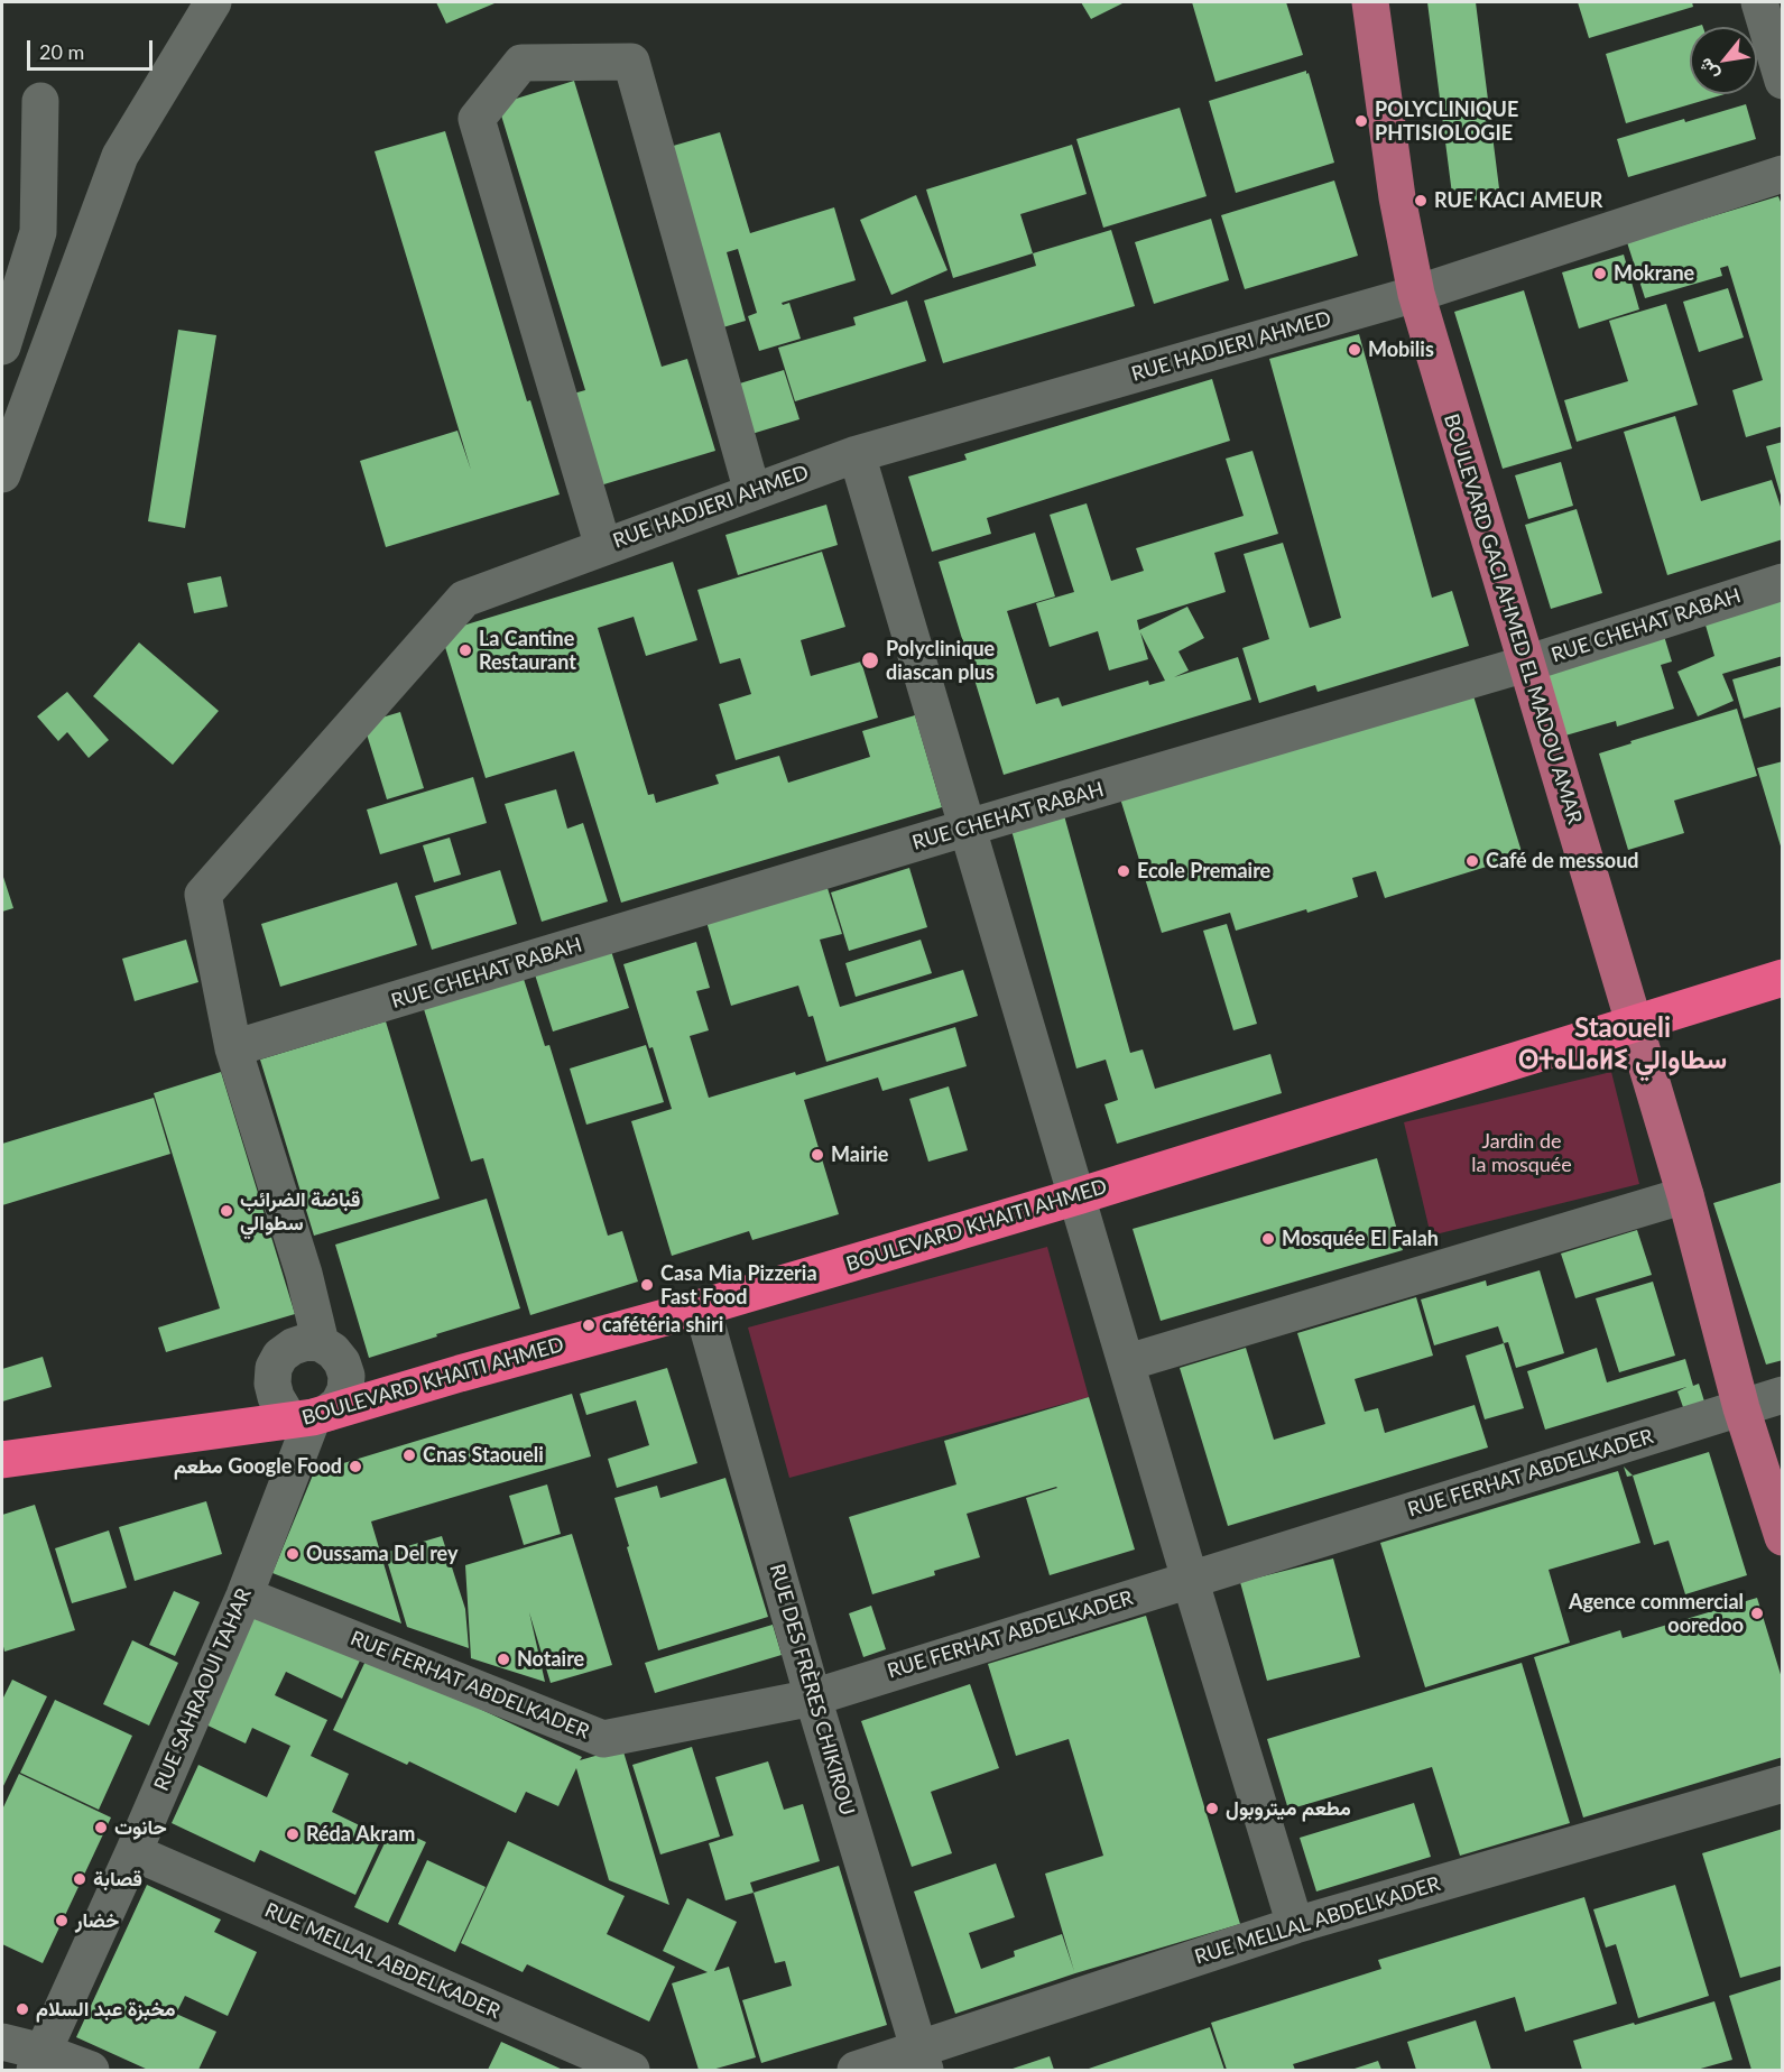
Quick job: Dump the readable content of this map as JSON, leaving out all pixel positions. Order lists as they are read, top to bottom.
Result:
{
  "streets": {
    "highway": ["BOULEVARD KHAITI AHMED"],
    "main road": ["BOULEVARD GACI AHMED EL MADOU AMAR"],
    "street": [
      "RUE HADJERI AHMED",
      "RUE CHEHAT RABAH",
      "RUE FERHAT ABDELKADER",
      "RUE SAHRAOUI TAHAR",
      "RUE DES FRÈRES CHIKIROU",
      "RUE MELLAL ABDELKADER"
    ]
  },
  "crossings": [
    ["RUE HADJERI AHMED", "BOULEVARD GACI AHMED EL MADOU AMAR"],
    ["RUE HADJERI AHMED", "RUE CHEHAT RABAH"],
    ["RUE HADJERI AHMED", "BOULEVARD KHAITI AHMED"],
    ["RUE HADJERI AHMED", "RUE SAHRAOUI TAHAR"],
    ["BOULEVARD GACI AHMED EL MADOU AMAR", "RUE CHEHAT RABAH"],
    ["BOULEVARD GACI AHMED EL MADOU AMAR", "BOULEVARD KHAITI AHMED"],
    ["BOULEVARD GACI AHMED EL MADOU AMAR", "RUE FERHAT ABDELKADER"],
    ["BOULEVARD KHAITI AHMED", "RUE SAHRAOUI TAHAR"],
    ["BOULEVARD KHAITI AHMED", "RUE DES FRÈRES CHIKIROU"],
    ["RUE FERHAT ABDELKADER", "RUE SAHRAOUI TAHAR"],
    ["RUE FERHAT ABDELKADER", "RUE DES FRÈRES CHIKIROU"],
    ["RUE SAHRAOUI TAHAR", "RUE MELLAL ABDELKADER"],
    ["RUE DES FRÈRES CHIKIROU", "RUE MELLAL ABDELKADER"]
  ],
  "districts": ["Staoueli ⵙⵜⴰⵡⴰⵍⵉ سطاوالي"],
  "parks": ["Jardin de la mosquée"],
  "places": [
    "POLYCLINIQUE PHTISIOLOGIE",
    "RUE KACI AMEUR",
    "Mokrane",
    "Mobilis",
    "La Cantine Restaurant",
    "Polyclinique diascan plus",
    "Café de messoud",
    "Ecole Premaire",
    "Mairie",
    "قباضة الضرائب سطوالي",
    "Mosquée El Falah",
    "Casa Mia Pizzeria Fast Food",
    "cafétéria shiri",
    "Cnas Staoueli",
    "مطعم Google Food",
    "Oussama Del rey",
    "Agence commercial ooredoo",
    "Notaire",
    "مطعم ميتروبول",
    "حانوت",
    "Réda Akram",
    "قصابة",
    "خضار",
    "مخبزة عبد السلام"
  ],
  "scale_bar": "20 m",
  "north": "bottom left"
}
